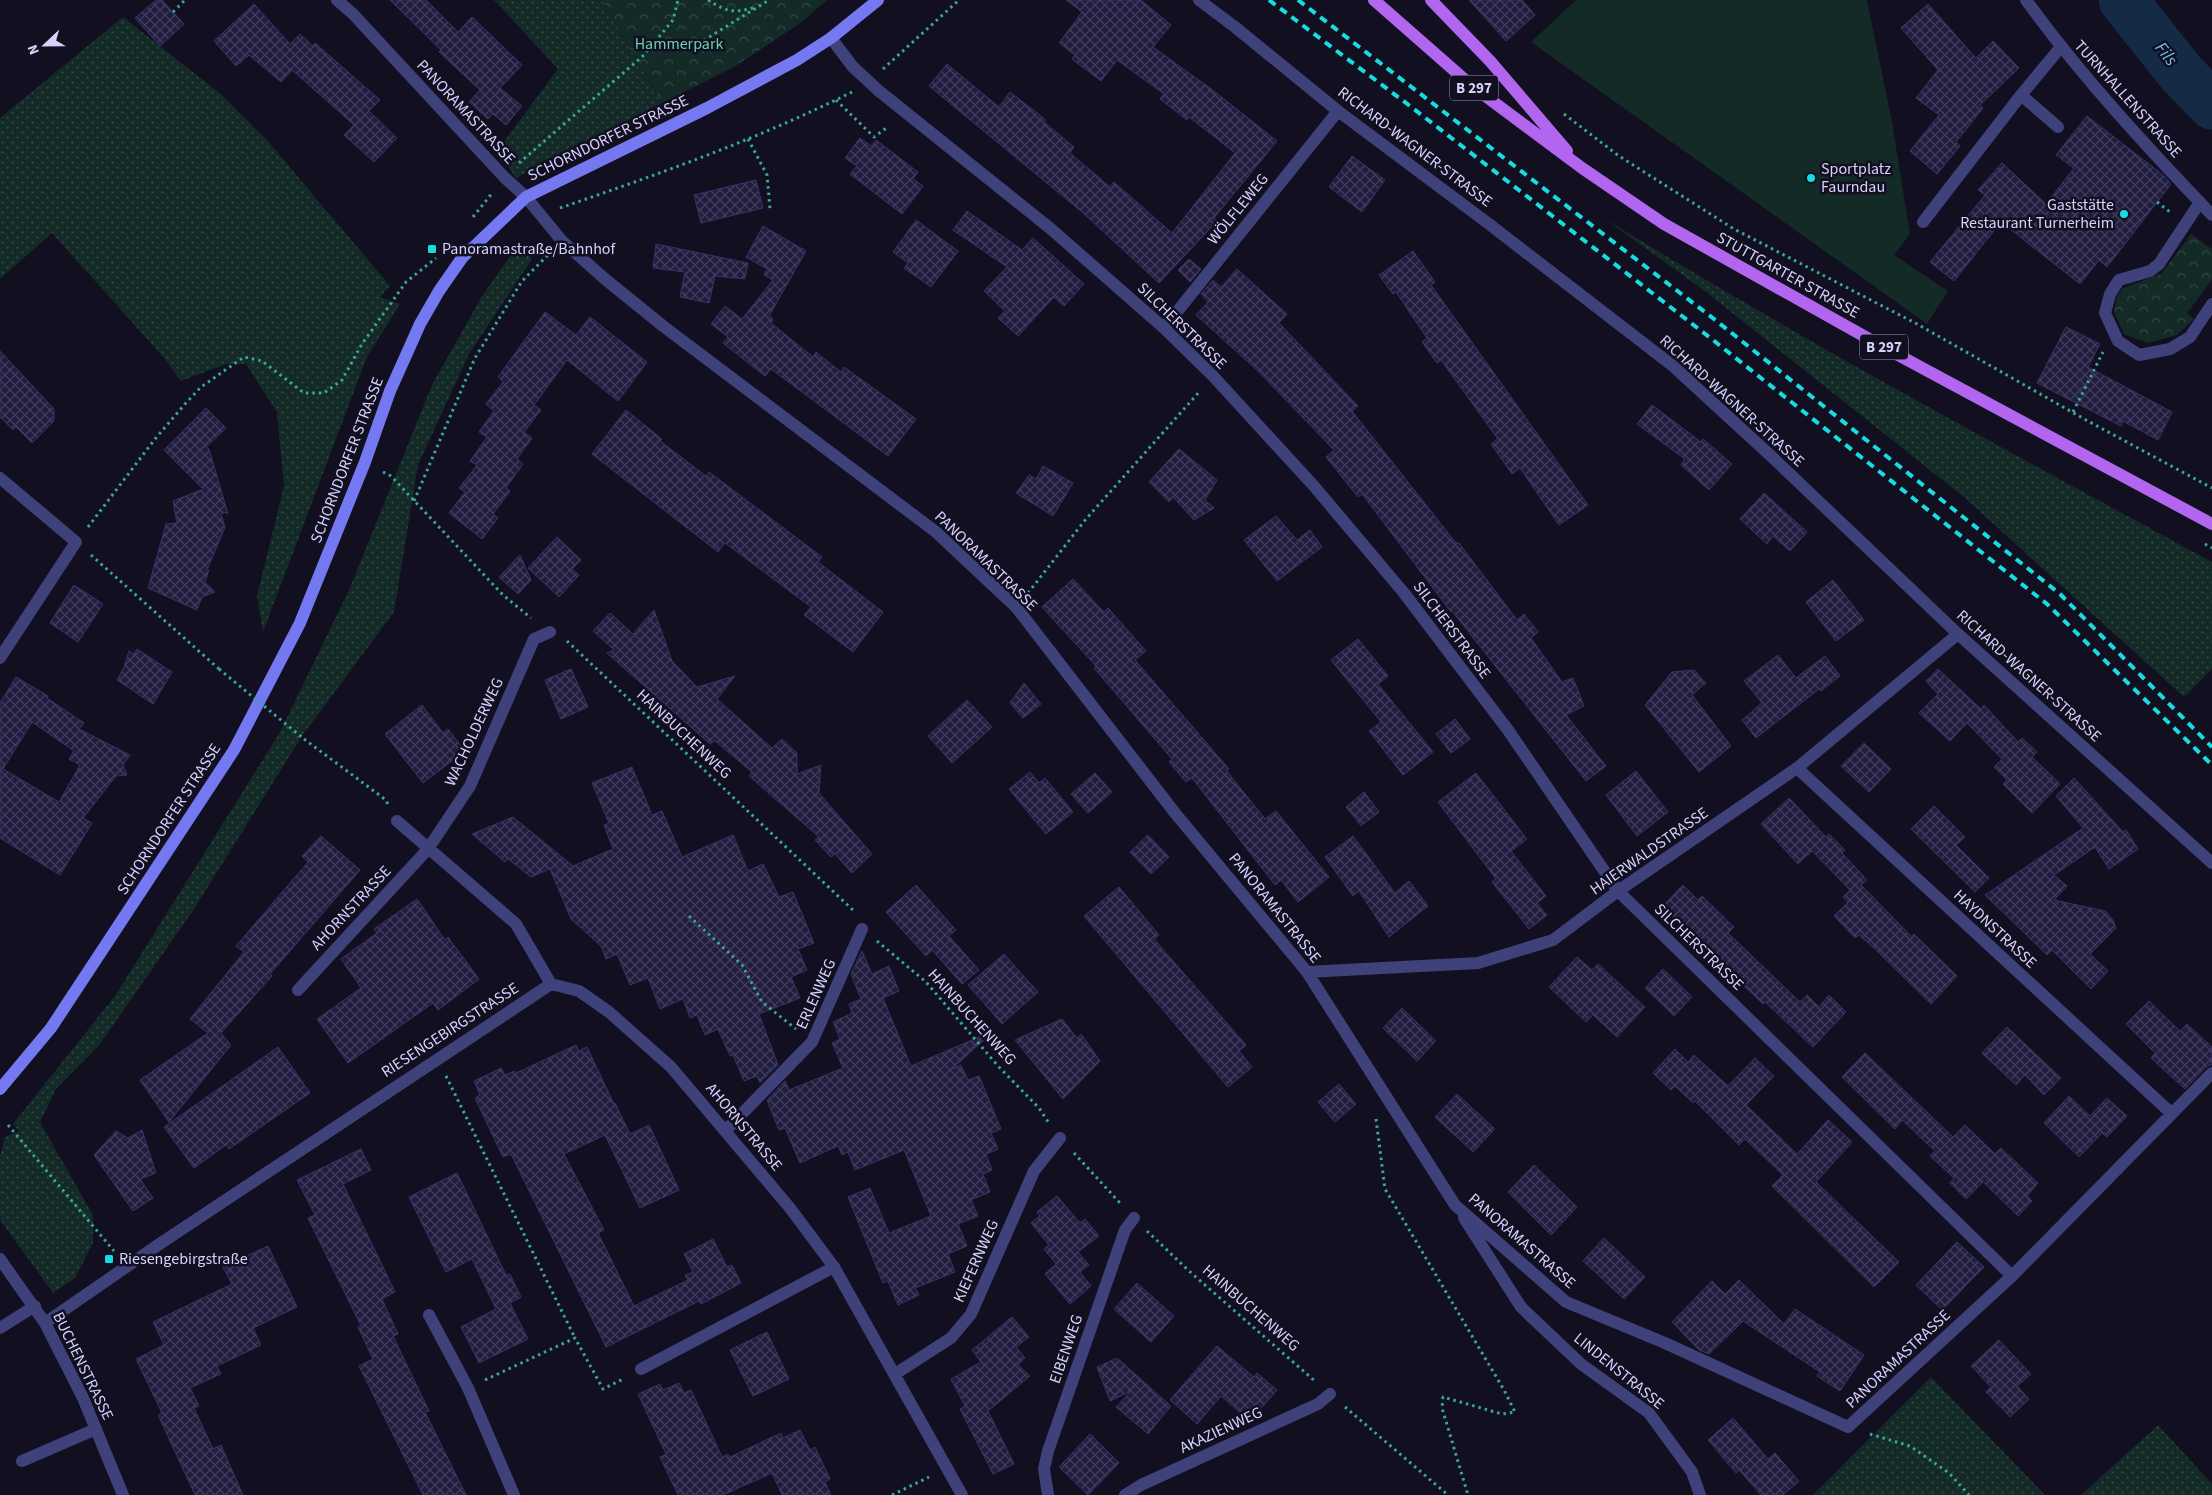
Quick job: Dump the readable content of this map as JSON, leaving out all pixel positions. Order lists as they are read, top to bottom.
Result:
{
  "streets": {
    "main road": ["B 297", "STUTTGARTER STRASSE"],
    "street": [
      "TURNHALLENSTRASSE",
      "PANORAMASTRASSE",
      "SCHORNDORFER STRASSE",
      "RICHARD-WAGNER-STRASSE",
      "WÖLFLEWEG",
      "SILCHERSTRASSE",
      "WACHOLDERWEG",
      "HAIERWALDSTRASSE",
      "AHORNSTRASSE",
      "HAYDNSTRASSE",
      "ERLENWEG",
      "RIESENGEBIRGSTRASSE",
      "KIEFERNWEG",
      "EIBENWEG",
      "BUCHENSTRASSE",
      "LINDENSTRASSE",
      "AKAZIENWEG"
    ],
    "path": ["HAINBUCHENWEG"]
  },
  "crossings": [
    ["PANORAMASTRASSE", "SCHORNDORFER STRASSE"],
    ["PANORAMASTRASSE", "SILCHERSTRASSE"],
    ["PANORAMASTRASSE", "HAIERWALDSTRASSE"],
    ["PANORAMASTRASSE", "HAYDNSTRASSE"],
    ["PANORAMASTRASSE", "LINDENSTRASSE"],
    ["SCHORNDORFER STRASSE", "SILCHERSTRASSE"],
    ["RICHARD-WAGNER-STRASSE", "WÖLFLEWEG"],
    ["RICHARD-WAGNER-STRASSE", "HAIERWALDSTRASSE"],
    ["WÖLFLEWEG", "SILCHERSTRASSE"],
    ["SILCHERSTRASSE", "HAIERWALDSTRASSE"],
    ["WACHOLDERWEG", "HAINBUCHENWEG"],
    ["WACHOLDERWEG", "AHORNSTRASSE"],
    ["HAINBUCHENWEG", "ERLENWEG"],
    ["HAINBUCHENWEG", "KIEFERNWEG"],
    ["HAINBUCHENWEG", "EIBENWEG"],
    ["HAINBUCHENWEG", "AKAZIENWEG"],
    ["HAIERWALDSTRASSE", "HAYDNSTRASSE"],
    ["AHORNSTRASSE", "ERLENWEG"],
    ["AHORNSTRASSE", "RIESENGEBIRGSTRASSE"],
    ["AHORNSTRASSE", "KIEFERNWEG"],
    ["RIESENGEBIRGSTRASSE", "BUCHENSTRASSE"]
  ],
  "water": ["Fils"],
  "parks": ["Hammerpark"],
  "places": {
    "other": ["Sportplatz Faurndau", "Gaststätte Restaurant Turnerheim"],
    "transit": ["Panoramastraße/Bahnhof", "Riesengebirgstraße"]
  },
  "north": "left"
}
